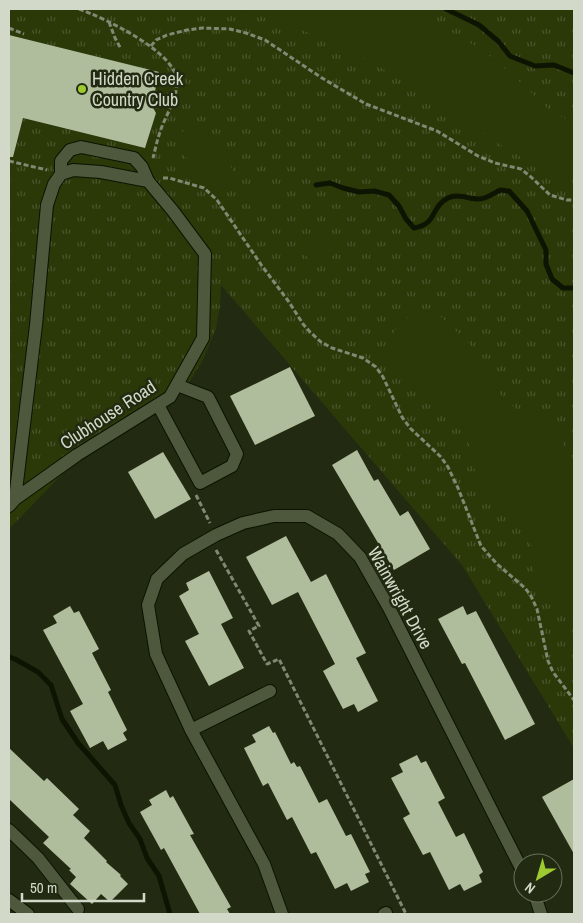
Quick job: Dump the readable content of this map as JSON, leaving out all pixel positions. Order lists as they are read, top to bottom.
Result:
{
  "streets": {
    "street": ["Clubhouse Road", "Wainwright Drive"]
  },
  "places": ["Hidden Creek Country Club"],
  "scale_bar": "50 m",
  "north": "bottom left"
}
